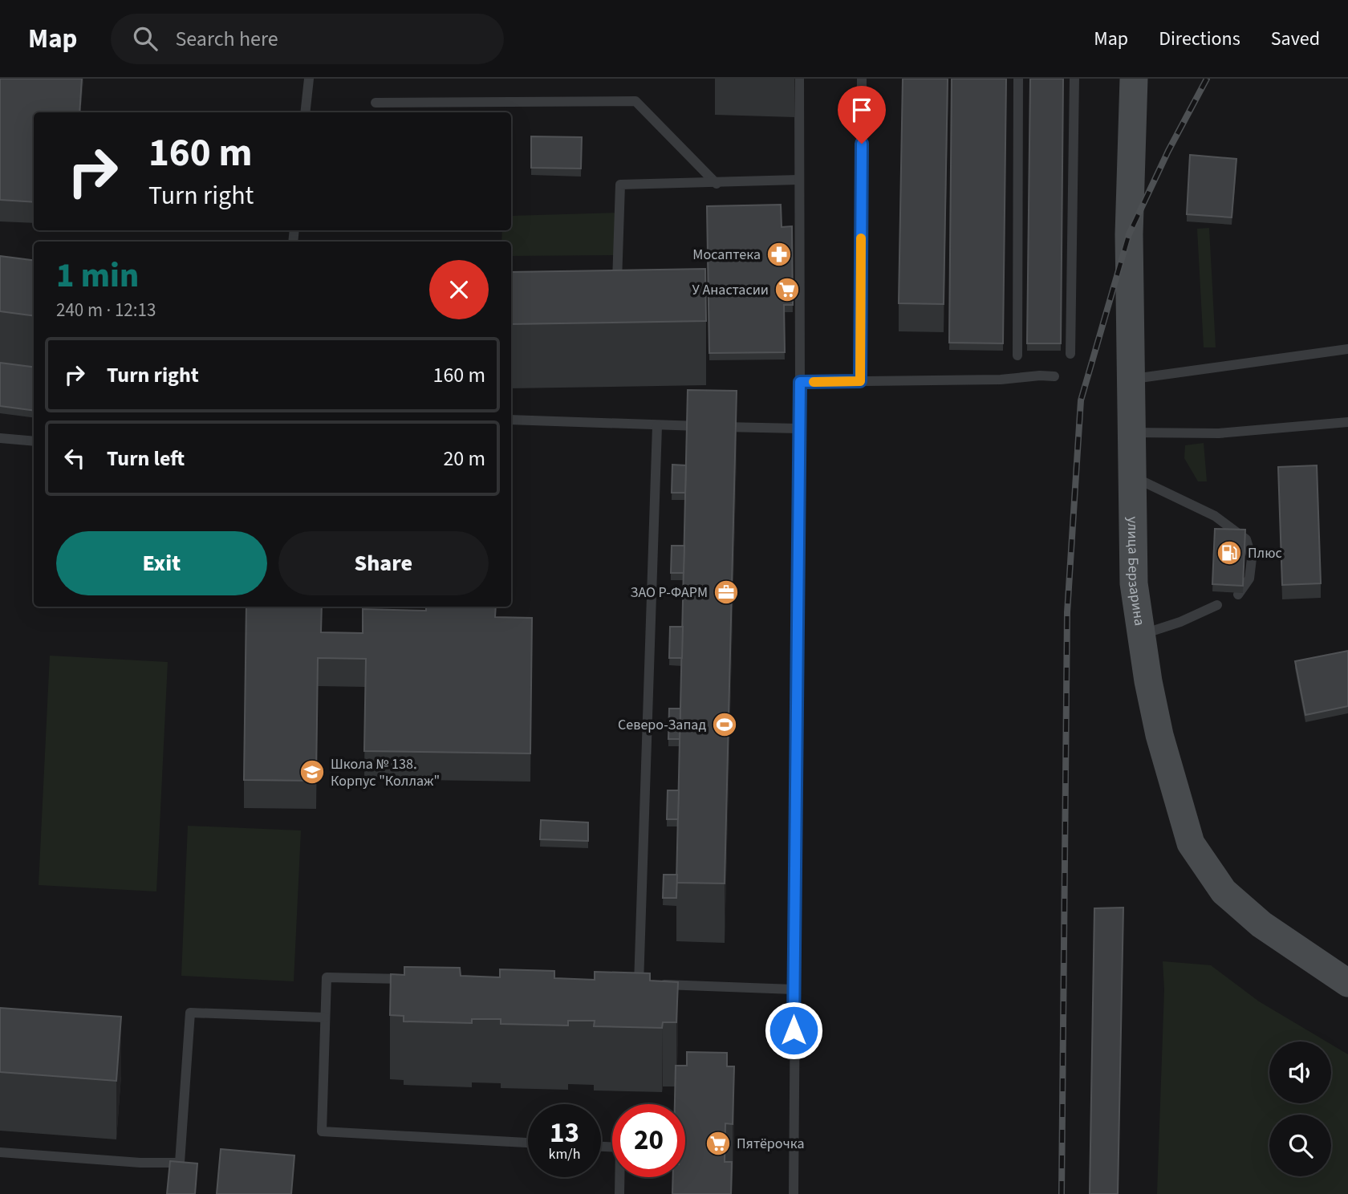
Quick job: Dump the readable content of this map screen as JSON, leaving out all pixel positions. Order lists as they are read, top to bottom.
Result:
{
  "streets": {
    "street": ["улица Берзарина"]
  },
  "places": {
    "pharmacy": ["Мосаптека"],
    "supermarket": ["У Анастасии", "Пятёрочка"],
    "fuel station": ["Плюс"],
    "office": ["ЗАО Р-ФАРМ"],
    "sports": ["Северо-Запад"],
    "school or university": ["Школа № 138. Корпус \"Коллаж\""]
  },
  "page": {
    "header": "Map",
    "search": "Search here",
    "nav": ["Map", "Directions", "Saved"],
    "turn": ["160 m", "Turn right"],
    "heading": ["1 min", "240 m · 12:13"],
    "list": [
      {
        "name": "Turn right",
        "value": "160 m"
      },
      {
        "name": "Turn left",
        "value": "20 m"
      }
    ],
    "buttons": ["Exit", "Share"],
    "speed": "13 km/h",
    "limit": "20"
  }
}
